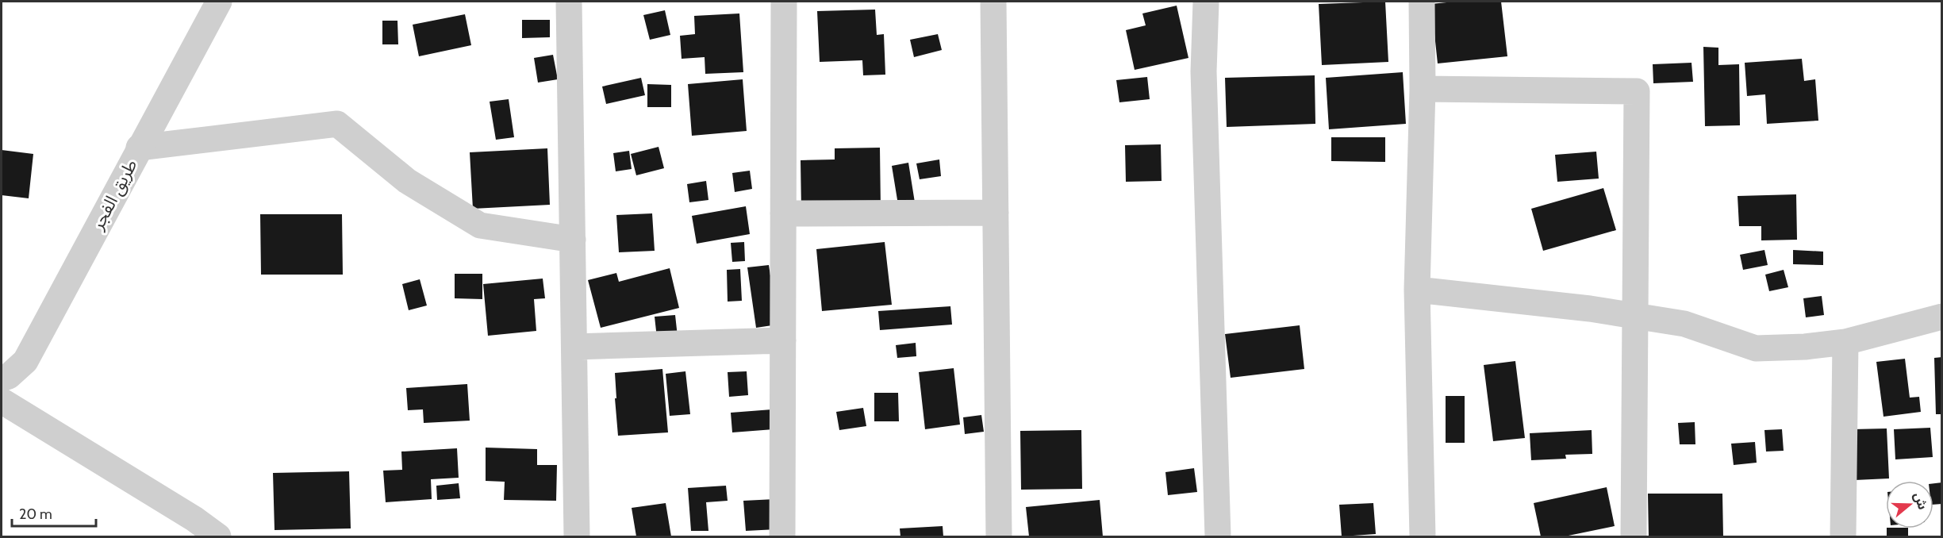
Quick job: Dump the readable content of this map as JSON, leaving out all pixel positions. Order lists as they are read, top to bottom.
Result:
{
  "streets": {
    "street": ["طريق الفجر"]
  },
  "scale_bar": "20 m",
  "north": "right"
}
